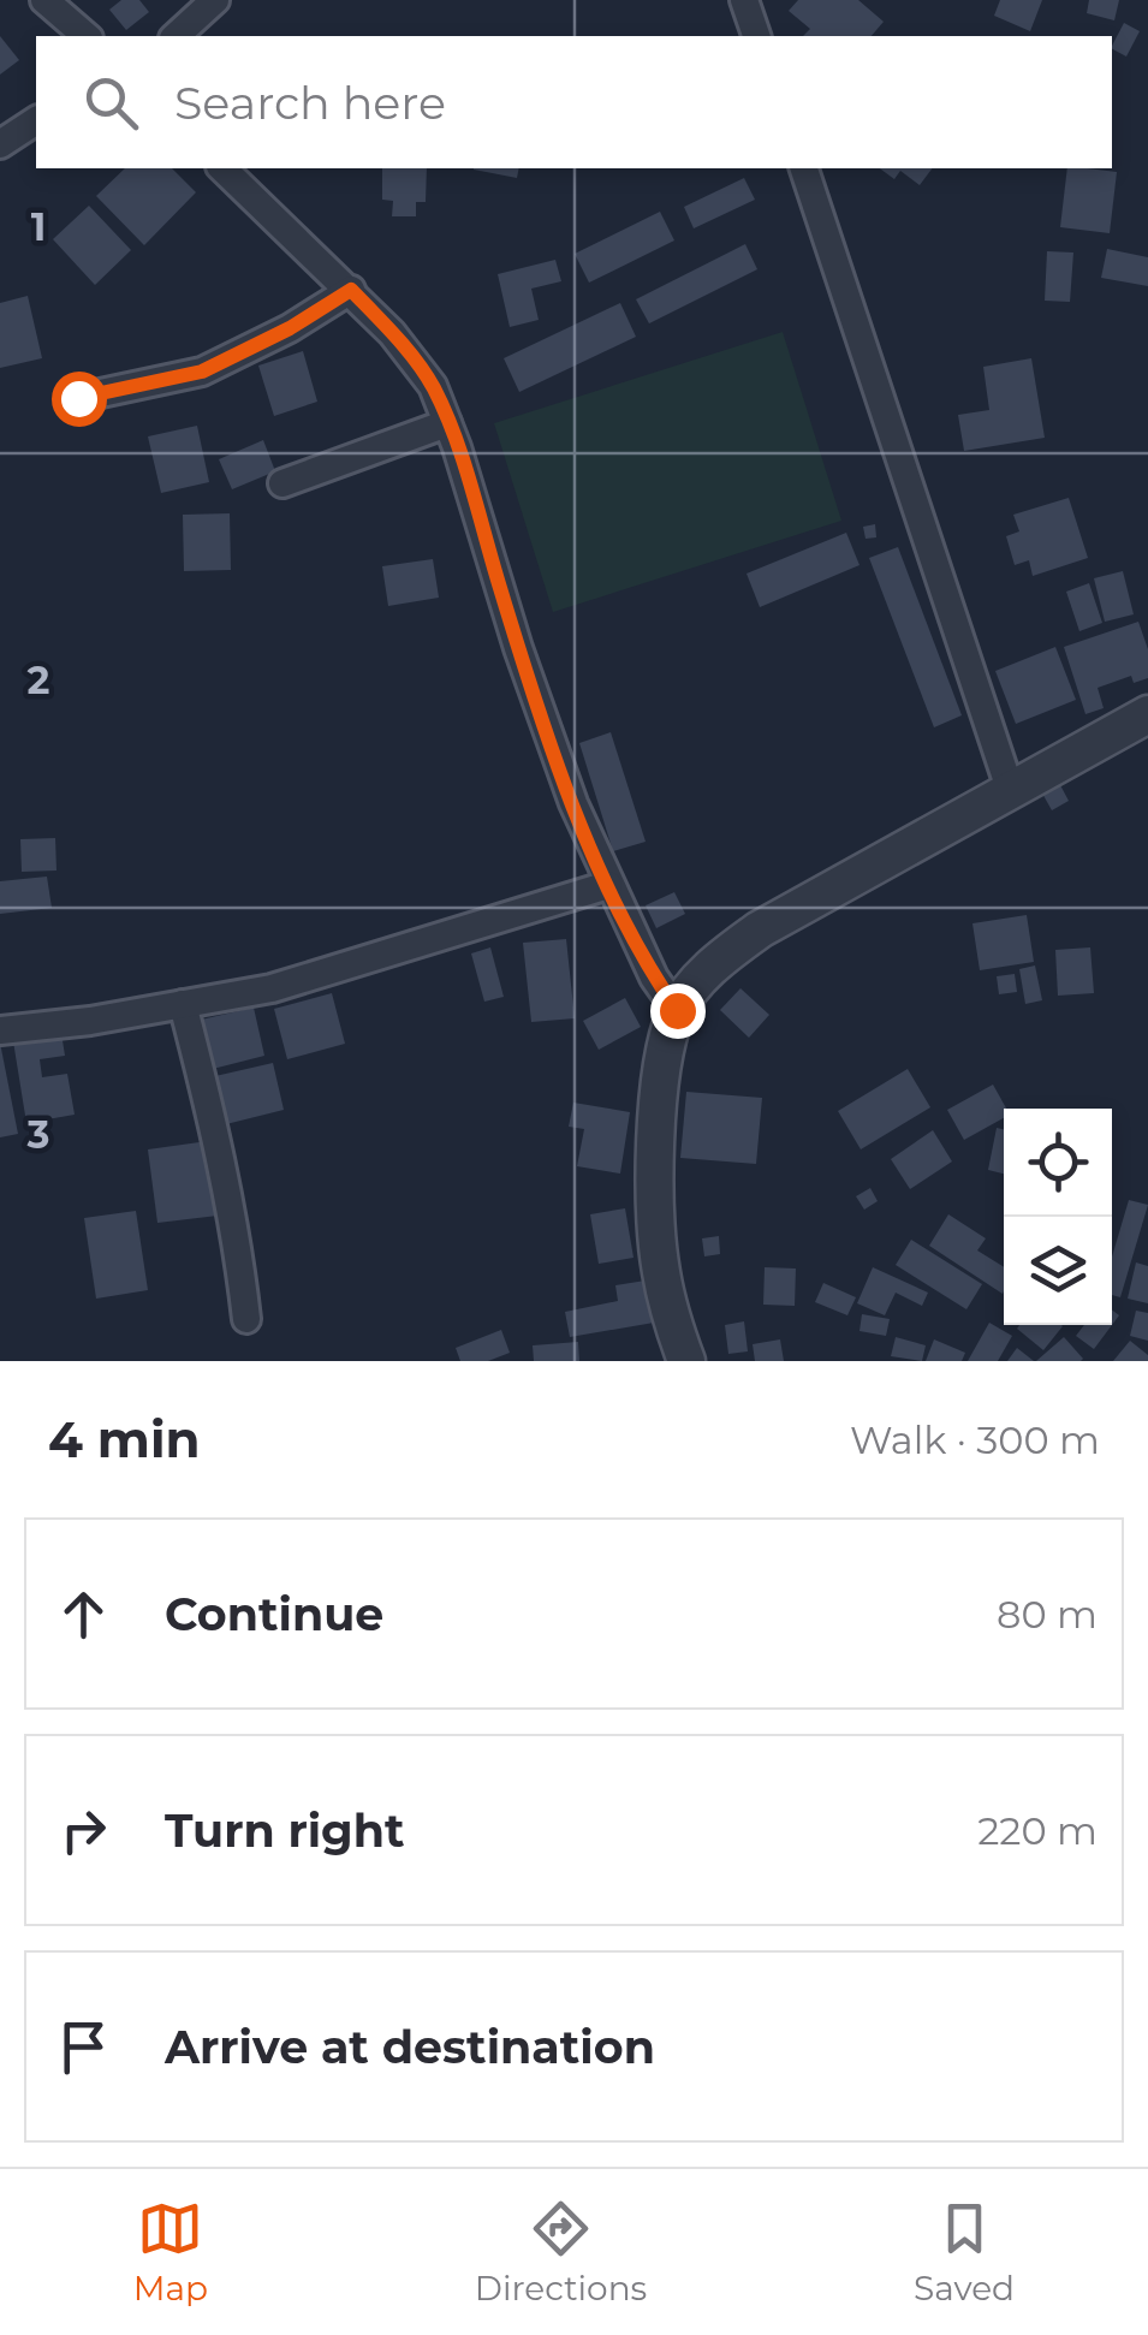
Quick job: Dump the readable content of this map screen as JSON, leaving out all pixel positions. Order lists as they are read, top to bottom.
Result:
{
  "page": {
    "search": "Search here",
    "heading": ["4 min", "Walk · 300 m"],
    "list": [
      ["Continue", "80 m"],
      ["Turn right", "220 m"],
      "Arrive at destination"
    ],
    "nav": ["Map", "Directions", "Saved"]
  },
  "grid": {
    "rows": ["1", "2", "3"]
  }
}
